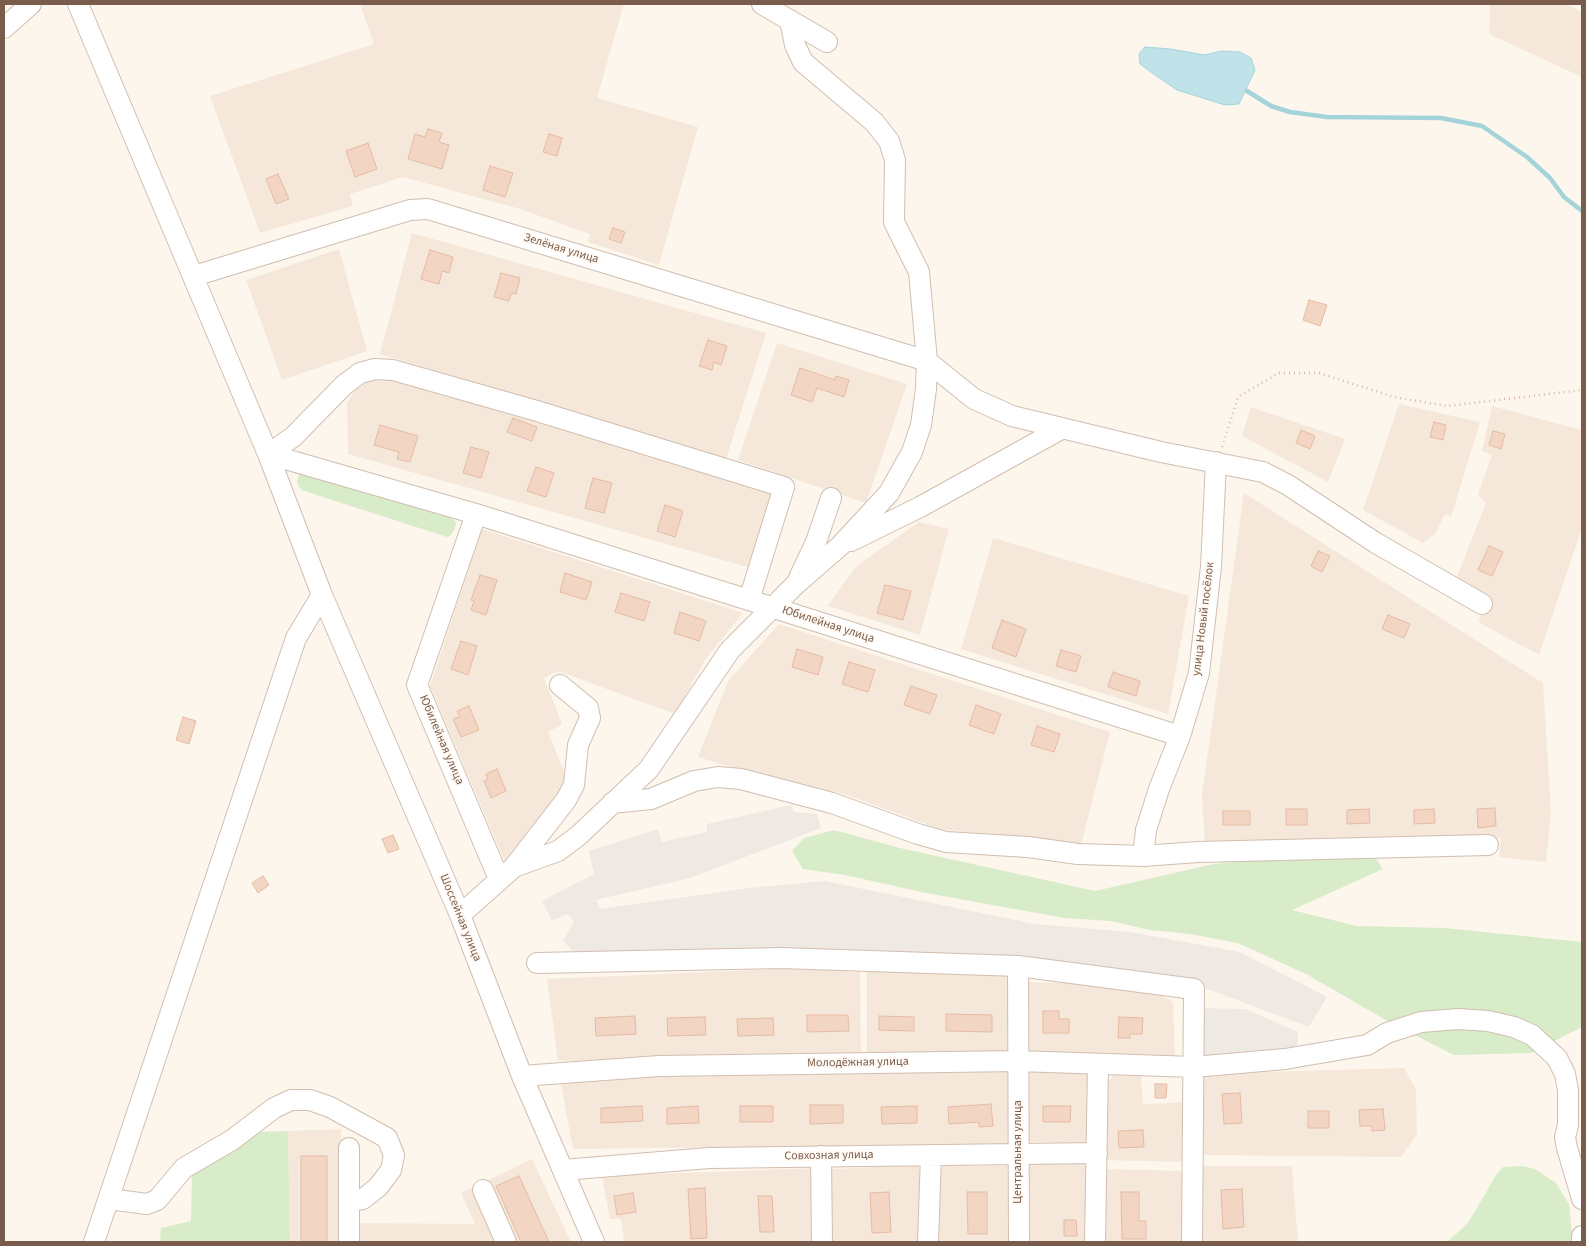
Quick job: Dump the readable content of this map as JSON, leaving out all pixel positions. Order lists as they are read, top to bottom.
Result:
{
  "streets": {
    "street": [
      "Зелёная улица",
      "улица Новый посёлок",
      "Юбилейная улица",
      "Шоссейная улица",
      "Молодёжная улица",
      "Центральная улица",
      "Совхозная улица"
    ]
  },
  "crossings": [
    ["Зелёная улица", "Шоссейная улица"],
    ["улица Новый посёлок", "Юбилейная улица"],
    ["Юбилейная улица", "Шоссейная улица"],
    ["Шоссейная улица", "Молодёжная улица"],
    ["Шоссейная улица", "Совхозная улица"],
    ["Молодёжная улица", "Центральная улица"],
    ["Центральная улица", "Совхозная улица"]
  ]
}
